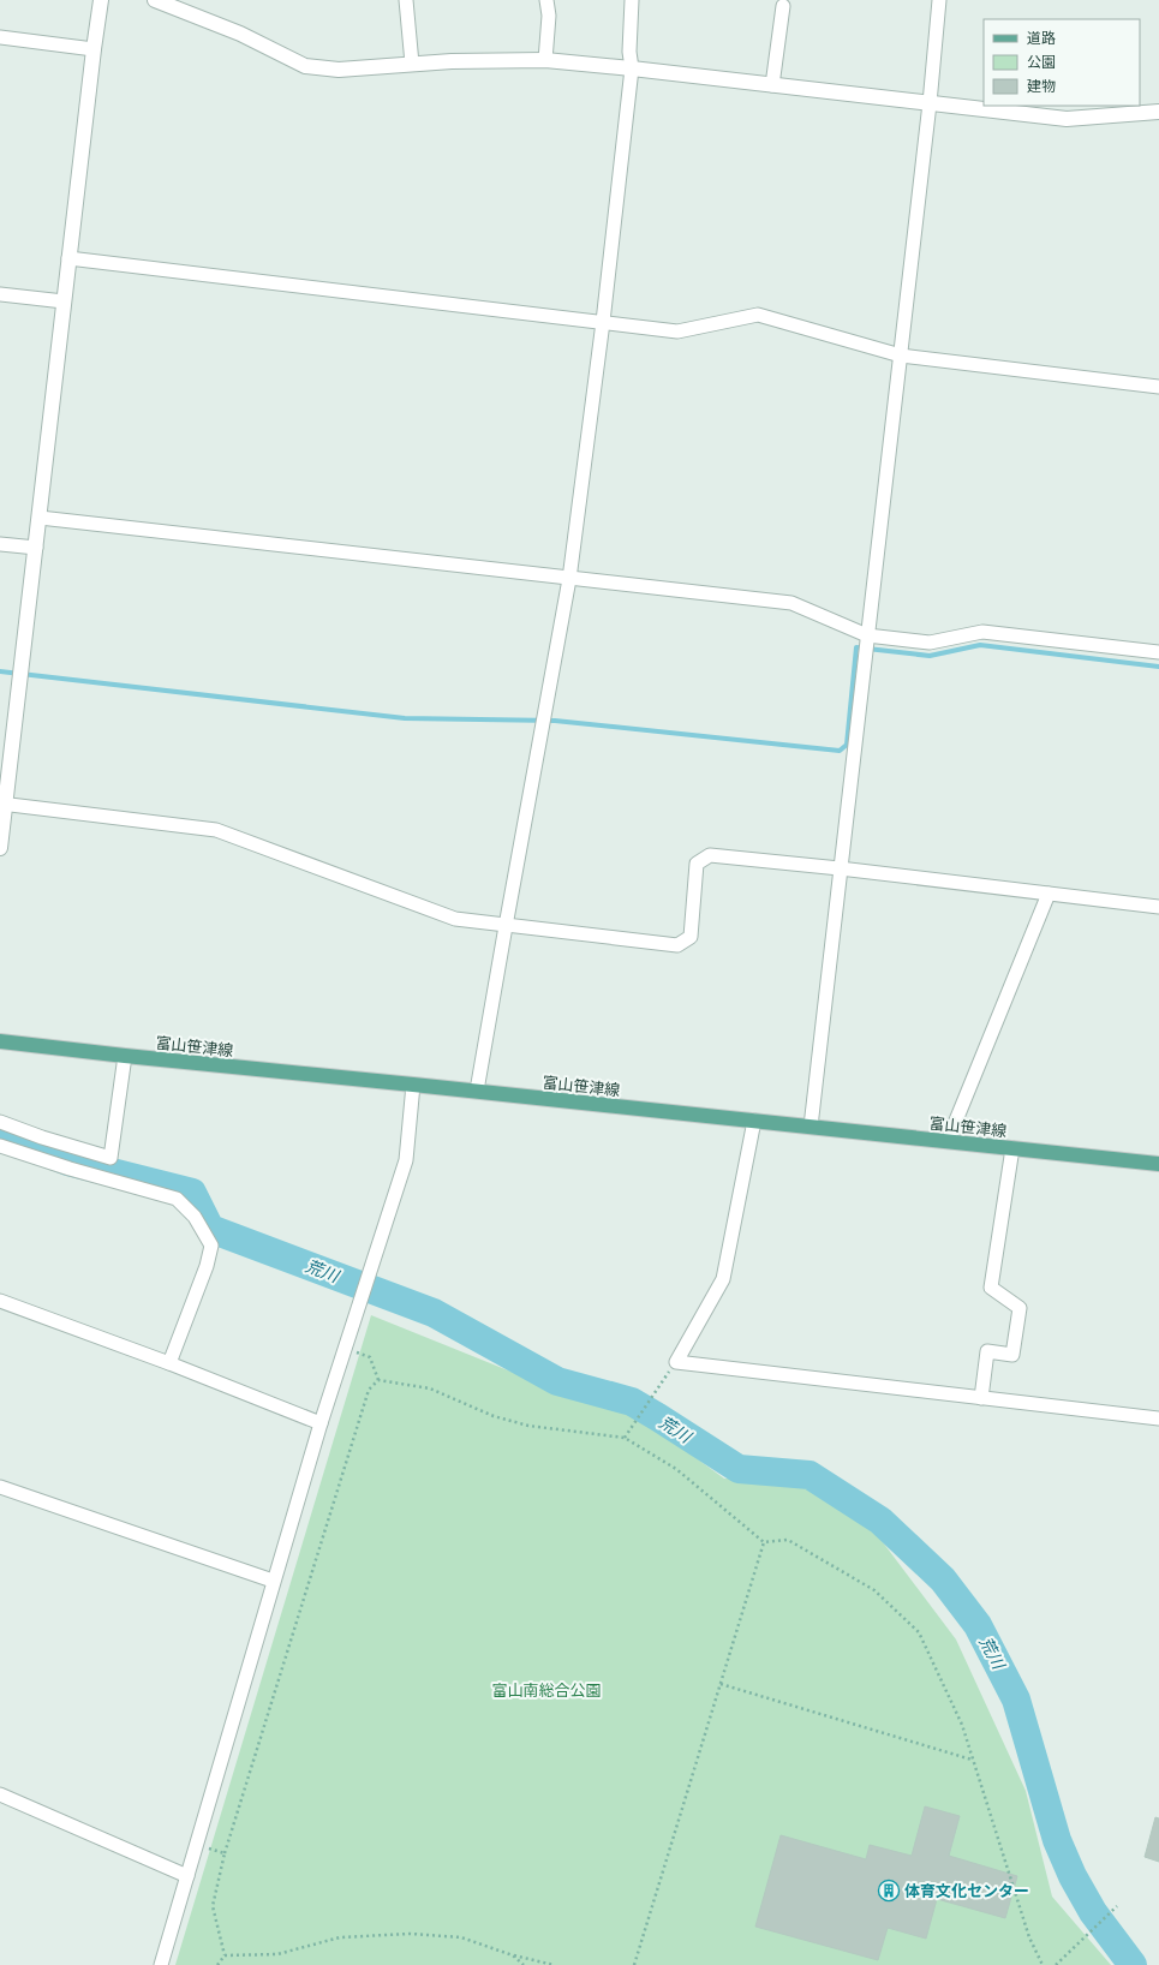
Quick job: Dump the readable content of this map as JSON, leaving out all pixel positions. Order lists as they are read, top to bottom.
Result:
{
  "streets": {
    "main road": ["富山笹津線"]
  },
  "water": ["荒川"],
  "parks": ["富山南総合公園"],
  "places": {
    "building": ["体育文化センター"]
  },
  "legend": ["道路", "公園", "建物"]
}
